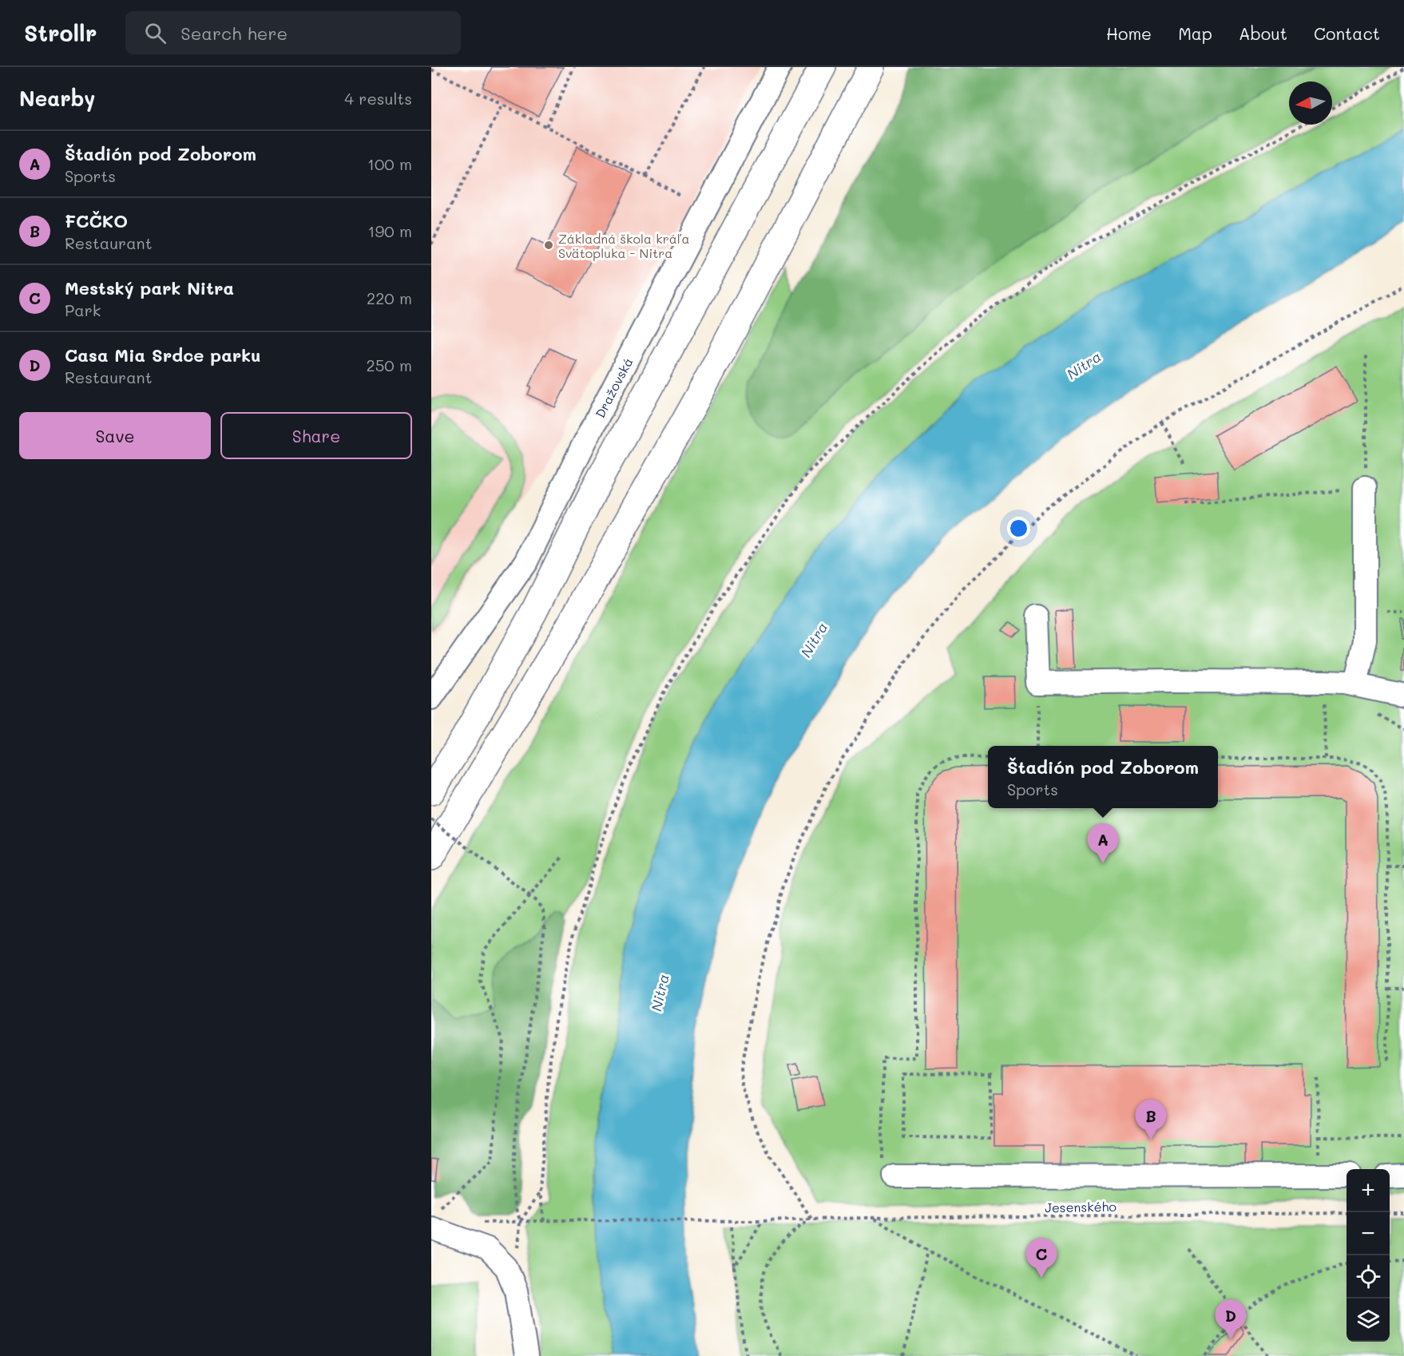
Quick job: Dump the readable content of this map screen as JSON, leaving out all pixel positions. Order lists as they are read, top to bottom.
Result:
{
  "streets": {
    "street": ["Dražovská"],
    "path": ["Jesenského"]
  },
  "water": ["Nitra"],
  "places": ["Základná škola kráľa Svätopluka - Nitra"],
  "north": "left",
  "page": {
    "header": "Strollr",
    "search": "Search here",
    "nav": [
      "Home",
      "Map",
      "About",
      "Contact"
    ],
    "heading": ["Nearby", "4 results"],
    "list": [
      {
        "mark": "A",
        "name": "Štadión pod Zoborom",
        "note": "Sports",
        "value": "100 m"
      },
      {
        "mark": "B",
        "name": "FCČKO",
        "note": "Restaurant",
        "value": "190 m"
      },
      {
        "mark": "C",
        "name": "Mestský park Nitra",
        "note": "Park",
        "value": "220 m"
      },
      {
        "mark": "D",
        "name": "Casa Mia Srdce parku",
        "note": "Restaurant",
        "value": "250 m"
      }
    ],
    "buttons": ["Save", "Share"],
    "popup": ["Štadión pod Zoborom", "Sports"],
    "pins": [
      "A",
      "B",
      "C",
      "D"
    ],
    "map_buttons": ["+", "−"]
  }
}
